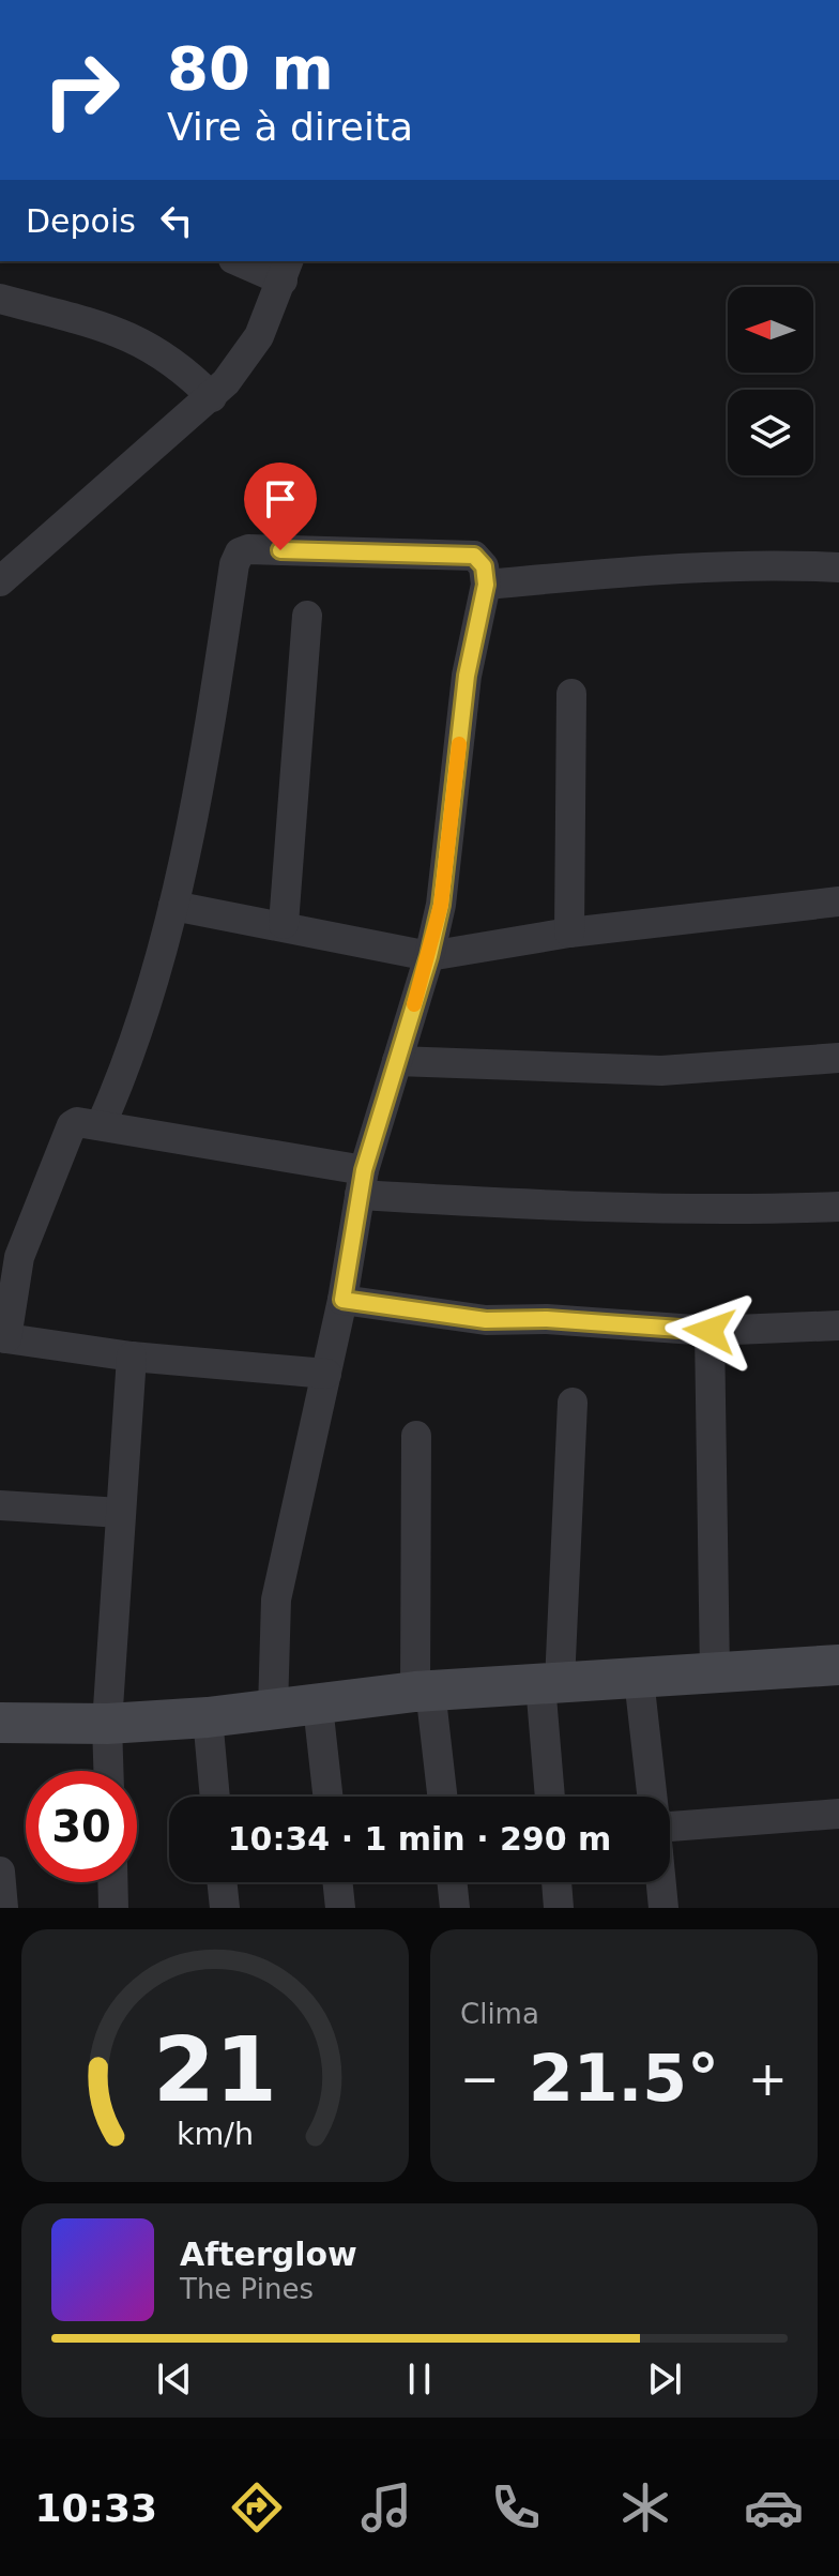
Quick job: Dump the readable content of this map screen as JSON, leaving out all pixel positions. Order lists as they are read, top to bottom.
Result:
{
  "north": "left",
  "page": {
    "turn": ["80 m", "Vire à direita"],
    "then": "Depois",
    "limit": "30",
    "trip": "10:34 · 1 min · 290 m",
    "tile": "Clima",
    "heat": ["−", "21.5°", "+"],
    "song": ["Afterglow", "The Pines"],
    "tabs": "10:33",
    "gauge": ["21", "km/h"]
  }
}
